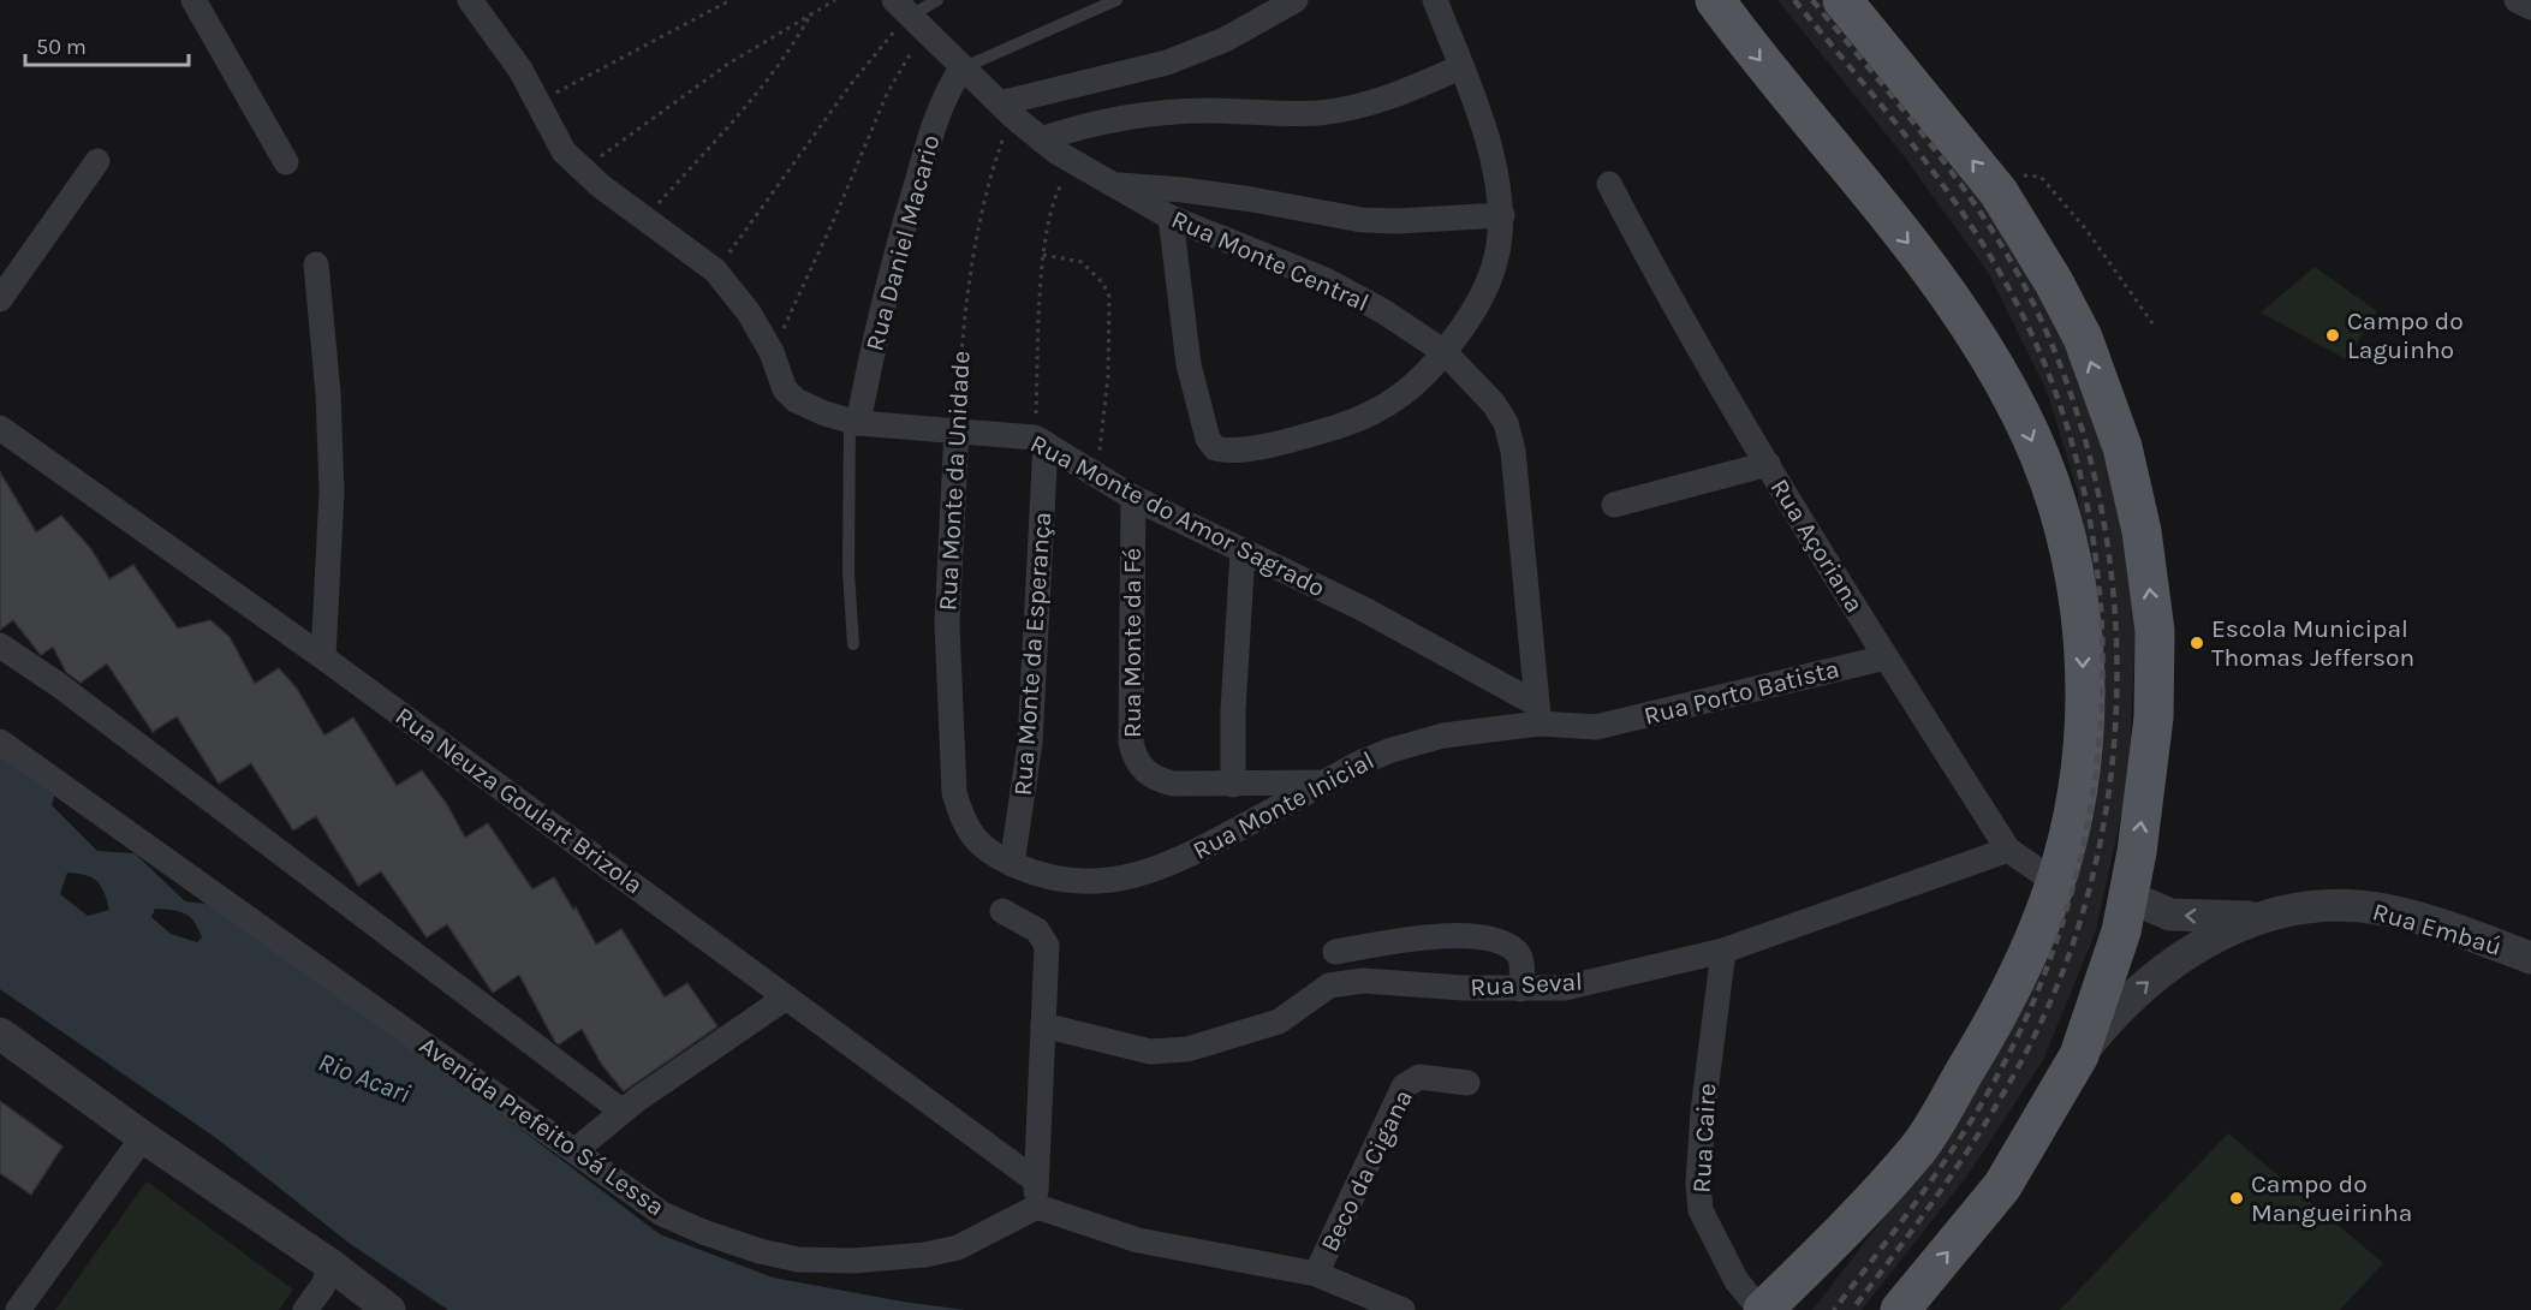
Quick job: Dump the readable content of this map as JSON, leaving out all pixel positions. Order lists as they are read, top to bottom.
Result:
{
  "streets": {
    "street": [
      "Rua Daniel Macario",
      "Rua Monte Central",
      "Rua Monte da Unidade",
      "Rua Monte do Amor Sagrado",
      "Rua Açoriana",
      "Rua Monte da Fé",
      "Rua Monte da Esperança",
      "Rua Porto Batista",
      "Rua Neuza Goulart Brizola",
      "Rua Monte Inicial",
      "Rua Embaú",
      "Rua Seval",
      "Avenida Prefeito Sá Lessa",
      "Rua Caire",
      "Beco da Cigana"
    ]
  },
  "crossings": [
    ["Rua Daniel Macario", "Rua Monte Central"],
    ["Rua Daniel Macario", "Rua Monte do Amor Sagrado"],
    ["Rua Monte Central", "Rua Monte da Unidade"],
    ["Rua Monte Central", "Rua Monte do Amor Sagrado"],
    ["Rua Monte Central", "Rua Monte Inicial"],
    ["Rua Monte da Unidade", "Rua Monte do Amor Sagrado"],
    ["Rua Monte da Unidade", "Rua Monte Inicial"],
    ["Rua Monte do Amor Sagrado", "Rua Monte da Fé"],
    ["Rua Monte do Amor Sagrado", "Rua Monte da Esperança"],
    ["Rua Monte do Amor Sagrado", "Rua Monte Inicial"],
    ["Rua Açoriana", "Rua Porto Batista"],
    ["Rua Açoriana", "Rua Seval"],
    ["Rua Monte da Fé", "Rua Monte Inicial"],
    ["Rua Monte da Esperança", "Rua Monte Inicial"],
    ["Rua Porto Batista", "Rua Monte Inicial"],
    ["Rua Seval", "Rua Caire"]
  ],
  "water": ["Rio Acari"],
  "places": ["Campo do Laguinho", "Escola Municipal Thomas Jefferson", "Campo do Mangueirinha"],
  "scale_bar": "50 m"
}
